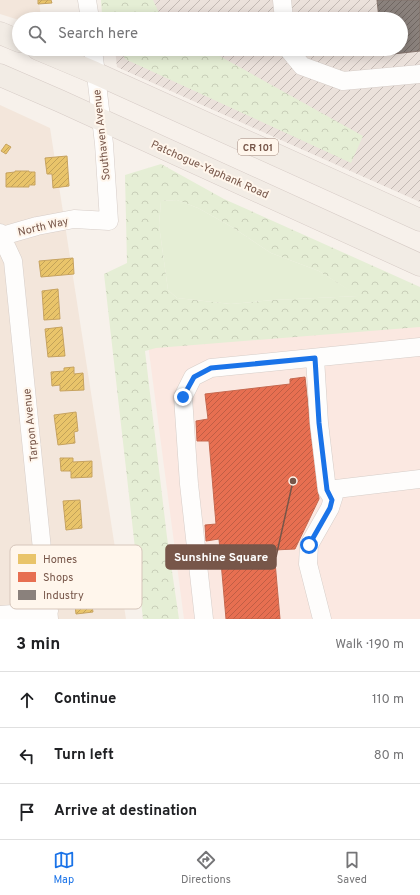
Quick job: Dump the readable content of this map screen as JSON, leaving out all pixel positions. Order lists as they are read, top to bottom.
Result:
{
  "streets": {
    "main road": ["CR 101", "Patchogue-Yaphank Road"],
    "street": ["Southaven Avenue", "North Way", "Tarpon Avenue"]
  },
  "crossings": [
    ["Southaven Avenue", "CR 101"],
    ["Southaven Avenue", "Patchogue-Yaphank Road"],
    ["Southaven Avenue", "North Way"],
    ["North Way", "Tarpon Avenue"]
  ],
  "places": ["Sunshine Square"],
  "legend": ["Homes", "Shops", "Industry"],
  "page": {
    "search": "Search here",
    "heading": ["3 min", "Walk · 190 m"],
    "list": [
      ["Continue", "110 m"],
      ["Turn left", "80 m"],
      "Arrive at destination"
    ],
    "nav": ["Map", "Directions", "Saved"]
  }
}
